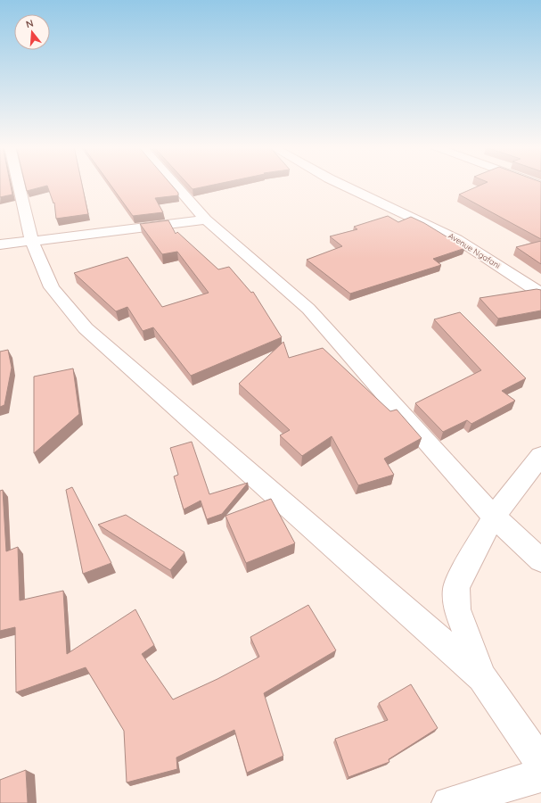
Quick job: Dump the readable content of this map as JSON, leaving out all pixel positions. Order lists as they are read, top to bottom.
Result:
{
  "streets": {
    "street": ["Avenue Ngafani"]
  },
  "north": "top"
}
